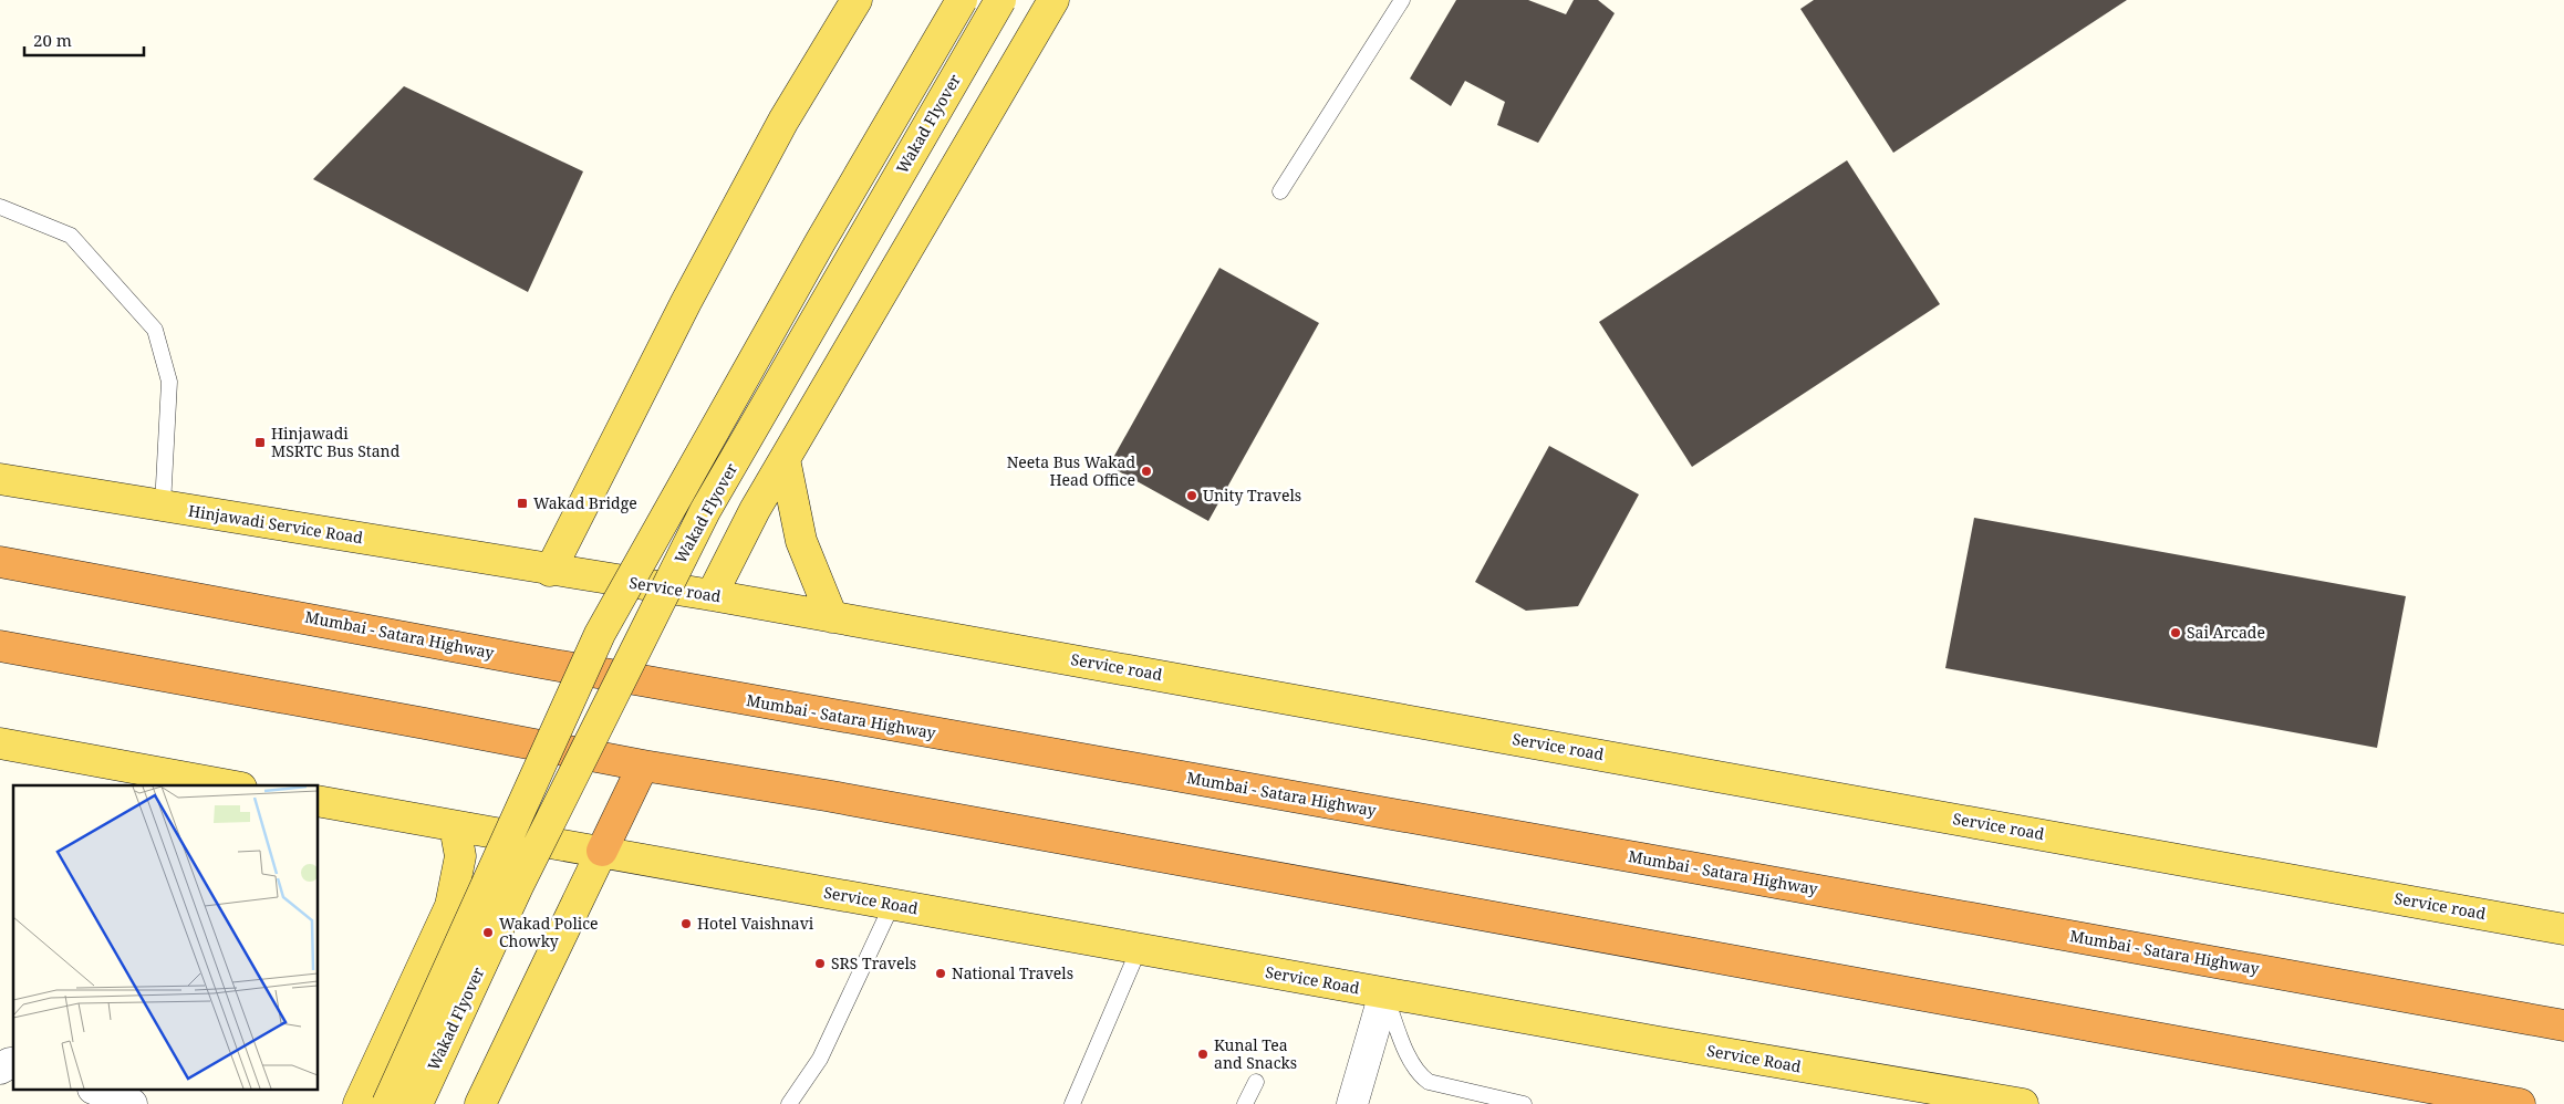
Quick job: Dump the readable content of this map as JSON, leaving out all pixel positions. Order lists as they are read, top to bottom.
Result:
{
  "streets": {
    "highway": ["Mumbai - Satara Highway"],
    "main road": [
      "Wakad Flyover",
      "Hinjawadi Service Road",
      "Service road",
      "Service Road"
    ]
  },
  "crossings": [
    ["Hinjawadi Service Road", "Service road"]
  ],
  "places": {
    "transit": ["Hinjawadi MSRTC Bus Stand", "Wakad Bridge"],
    "other": [
      "Neeta Bus Wakad Head Office",
      "Unity Travels",
      "Sai Arcade",
      "Hotel Vaishnavi",
      "Wakad Police Chowky",
      "SRS Travels",
      "National Travels",
      "Kunal Tea and Snacks"
    ]
  },
  "scale_bar": "20 m"
}
